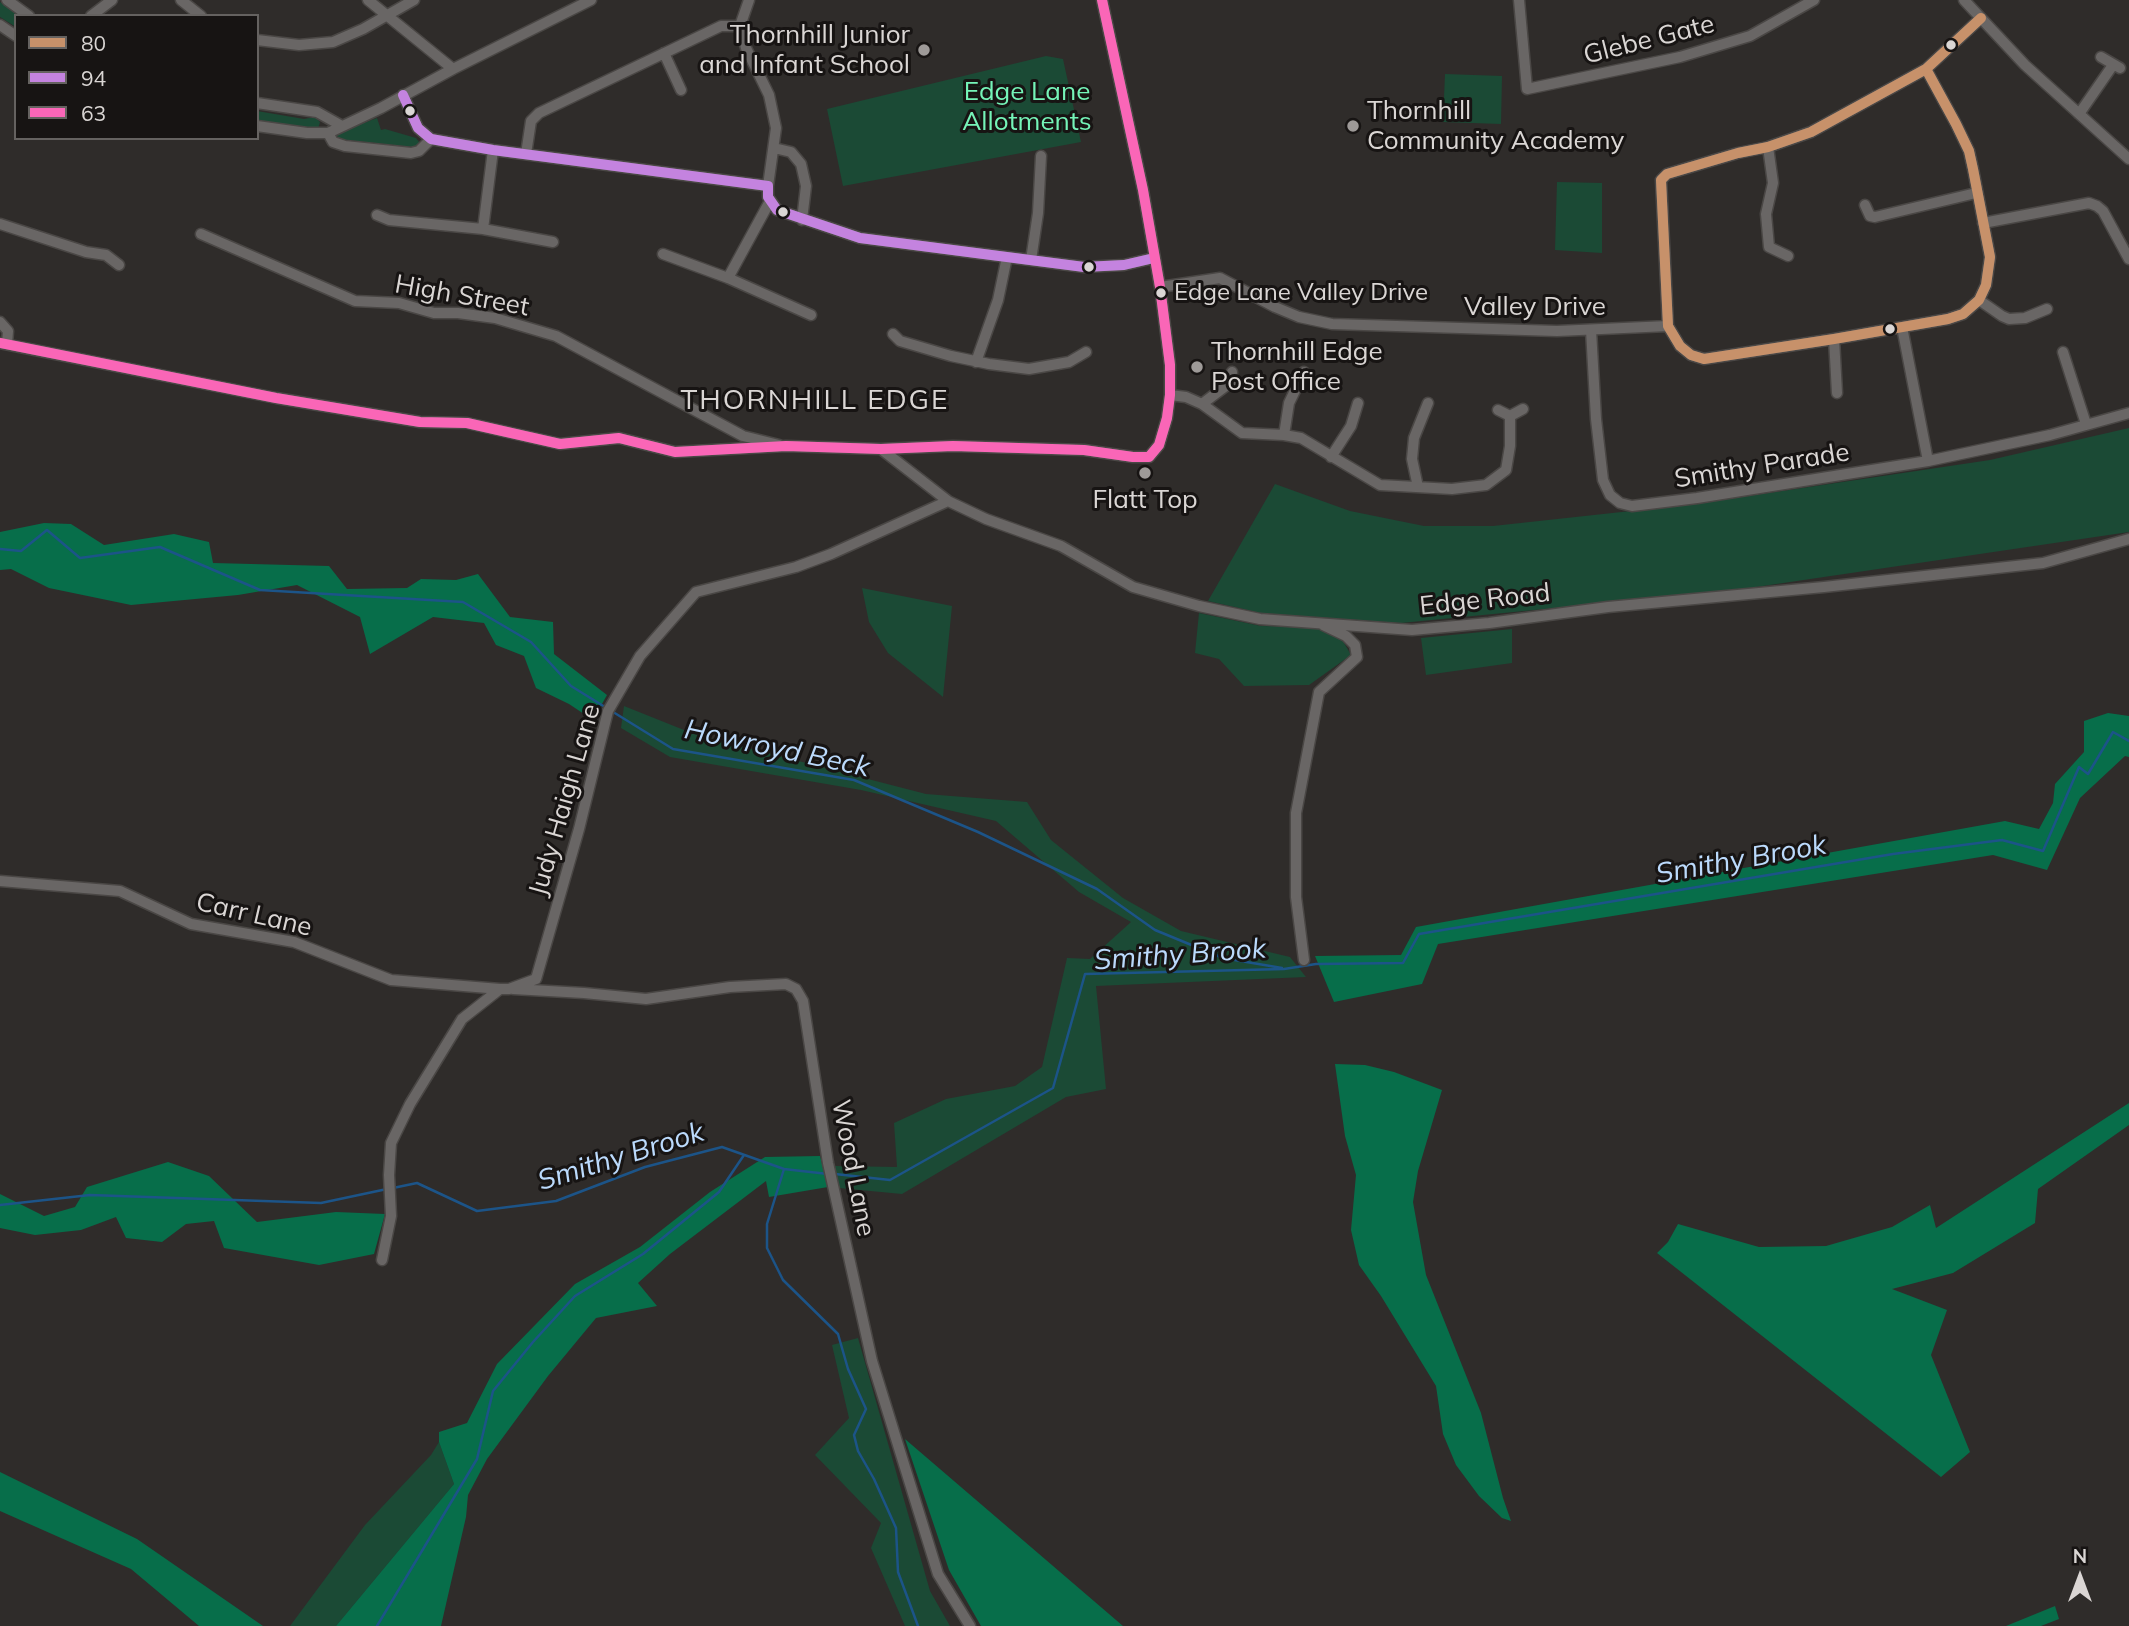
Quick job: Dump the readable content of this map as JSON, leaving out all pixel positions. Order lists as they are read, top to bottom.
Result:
{
  "streets": {
    "street": [
      "Glebe Gate",
      "High Street",
      "Valley Drive",
      "Smithy Parade",
      "Edge Road",
      "Judy Haigh Lane",
      "Carr Lane",
      "Wood Lane"
    ]
  },
  "crossings": [
    ["Valley Drive", "Smithy Parade"],
    ["Edge Road", "Judy Haigh Lane"],
    ["Carr Lane", "Wood Lane"]
  ],
  "districts": ["THORNHILL EDGE"],
  "water": ["Howroyd Beck", "Smithy Brook"],
  "parks": ["Edge Lane Allotments"],
  "places": [
    "Thornhill Junior and Infant School",
    "Thornhill Community Academy",
    "Edge Lane Valley Drive",
    "Thornhill Edge Post Office",
    "Flatt Top"
  ],
  "lines": ["transit line 63", "transit line 80", "transit line 94"],
  "legend": ["80", "94", "63"],
  "north": "top"
}
